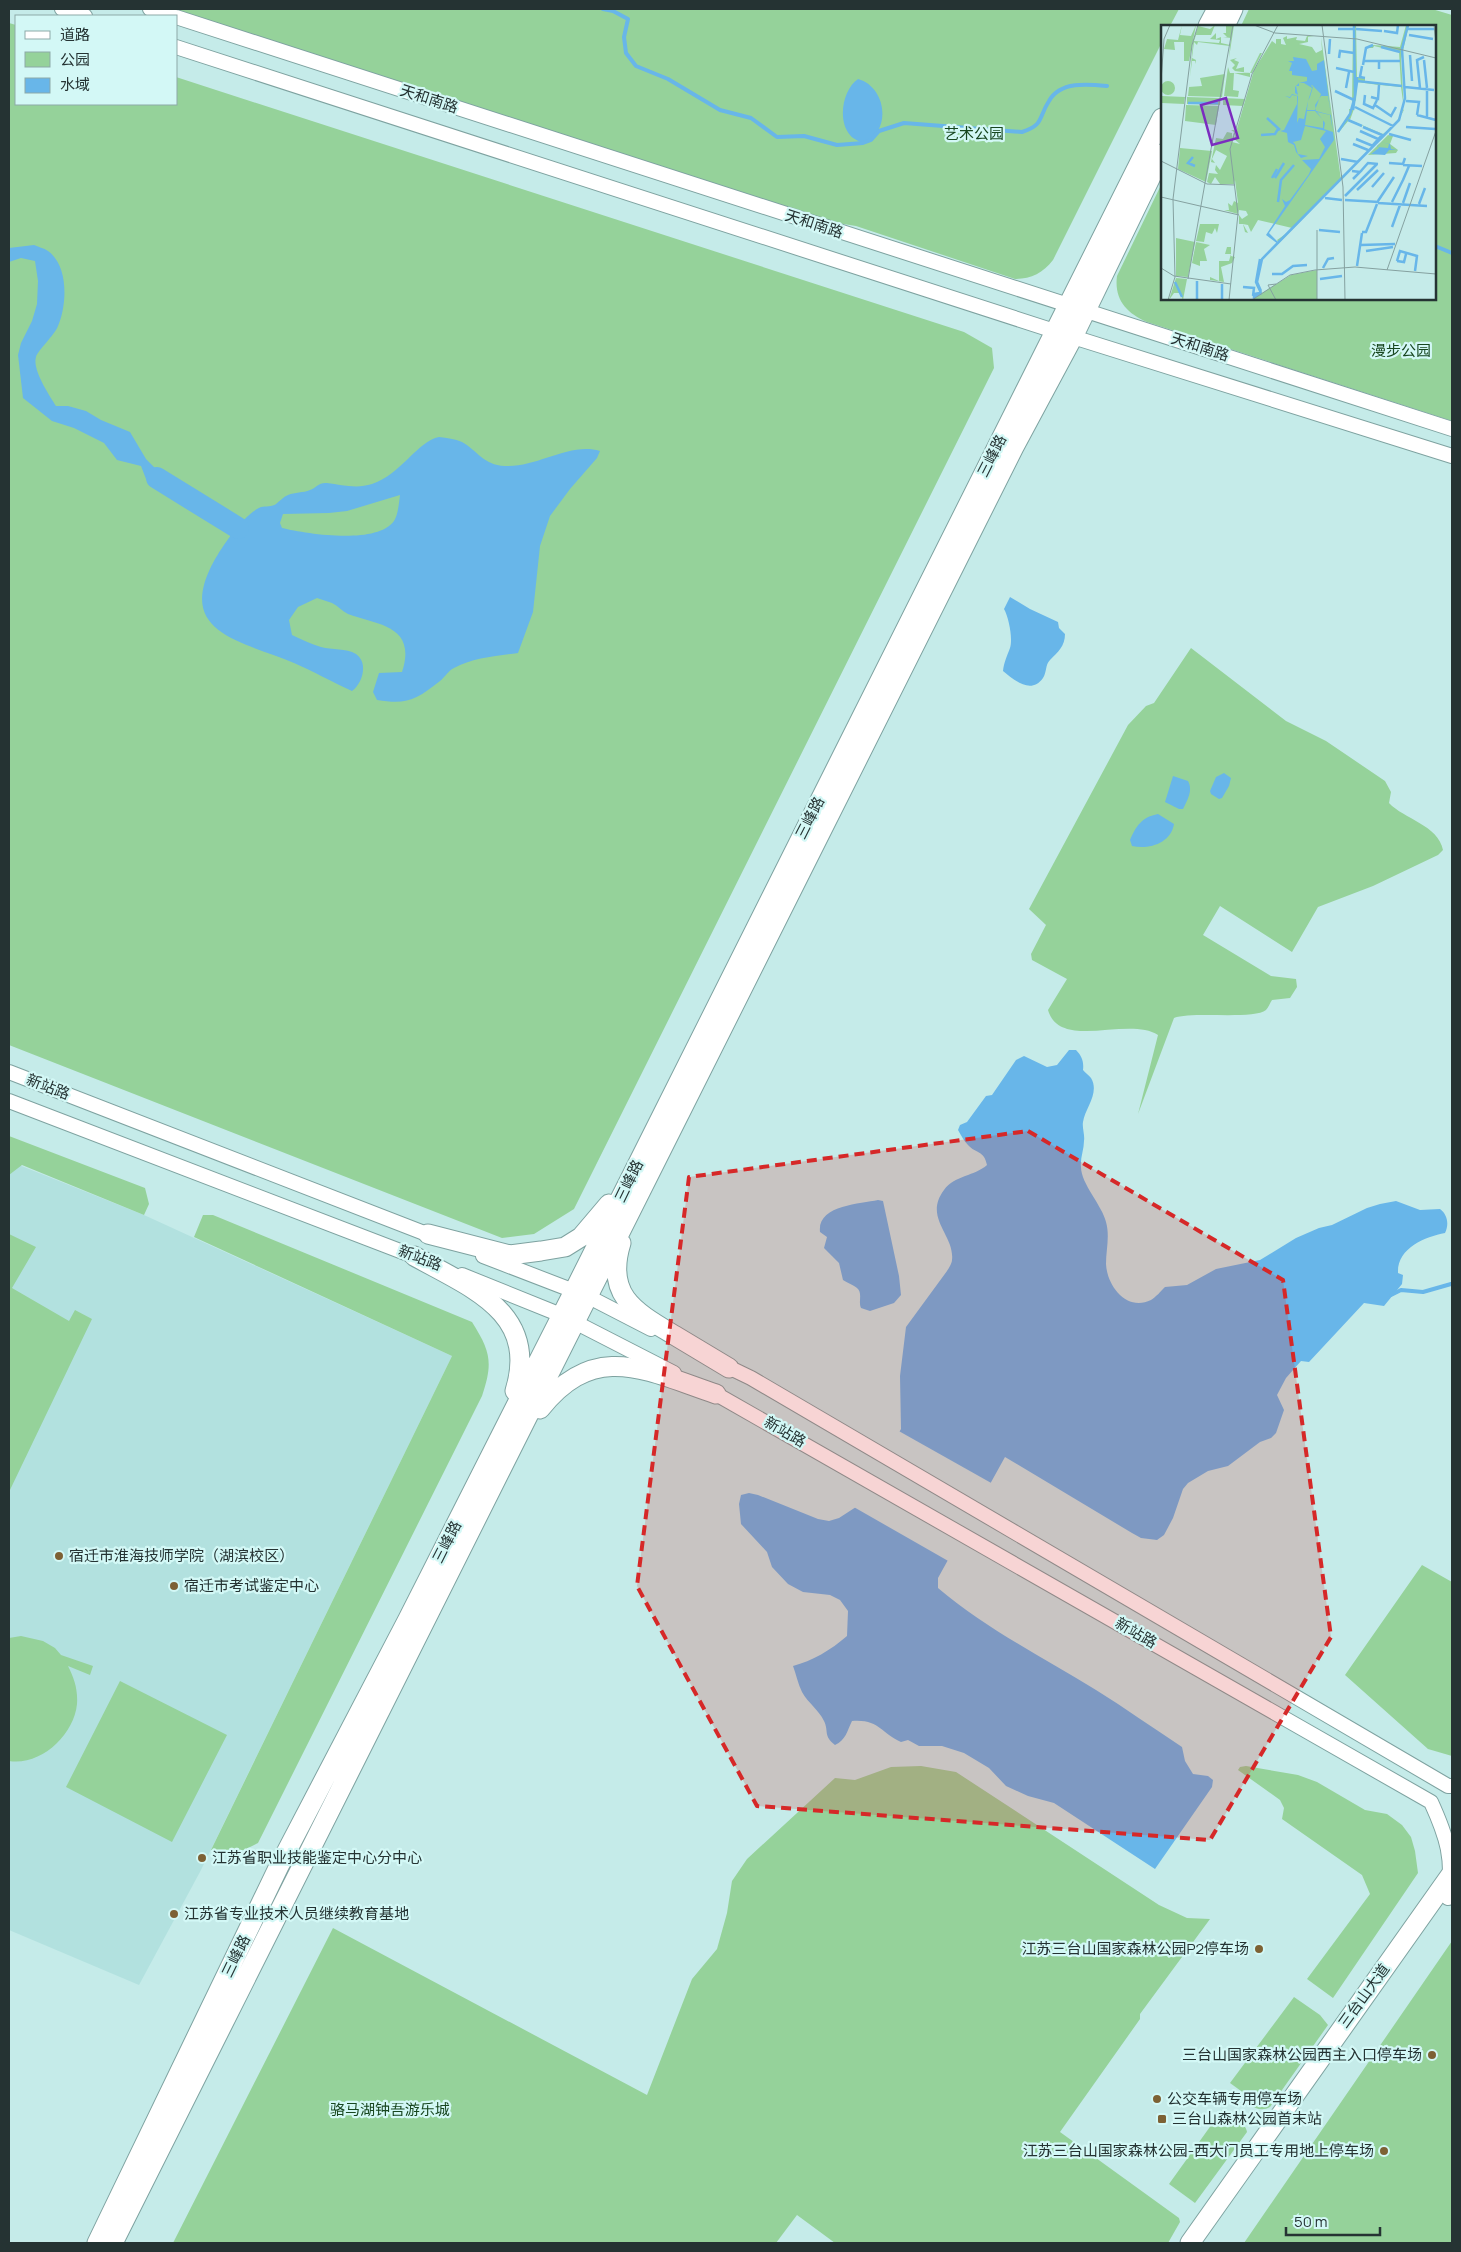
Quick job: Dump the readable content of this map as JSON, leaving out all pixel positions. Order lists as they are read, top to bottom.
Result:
{
  "streets": {
    "main road": ["三峰路", "三台山大道"],
    "street": ["天和南路", "新站路"]
  },
  "crossings": [
    ["天和南路", "三峰路"],
    ["三峰路", "新站路"],
    ["新站路", "三台山大道"]
  ],
  "parks": ["艺术公园", "漫步公园", "骆马湖钟吾游乐城"],
  "places": {
    "other": [
      "宿迁市淮海技师学院（湖滨校区）",
      "宿迁市考试鉴定中心",
      "江苏省职业技能鉴定中心分中心",
      "江苏省专业技术人员继续教育基地",
      "江苏三台山国家森林公园P2停车场",
      "三台山国家森林公园西主入口停车场",
      "公交车辆专用停车场",
      "江苏三台山国家森林公园-西大门员工专用地上停车场"
    ],
    "transit": ["三台山森林公园首末站"]
  },
  "legend": ["道路", "公园", "水域"],
  "scale_bar": "50 m"
}
